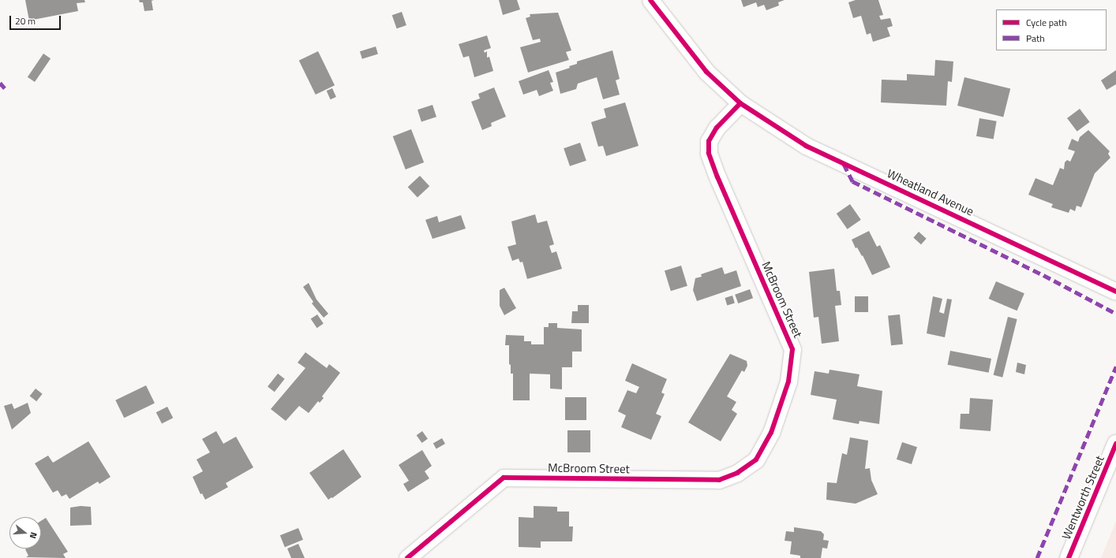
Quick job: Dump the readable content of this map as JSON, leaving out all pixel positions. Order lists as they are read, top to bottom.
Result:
{
  "streets": {
    "main road": ["Wentworth Street"],
    "street": ["Wheatland Avenue", "McBroom Street"]
  },
  "crossings": [
    ["Wheatland Avenue", "McBroom Street"]
  ],
  "legend": ["Cycle path", "Path"],
  "scale_bar": "20 m",
  "north": "right"
}
